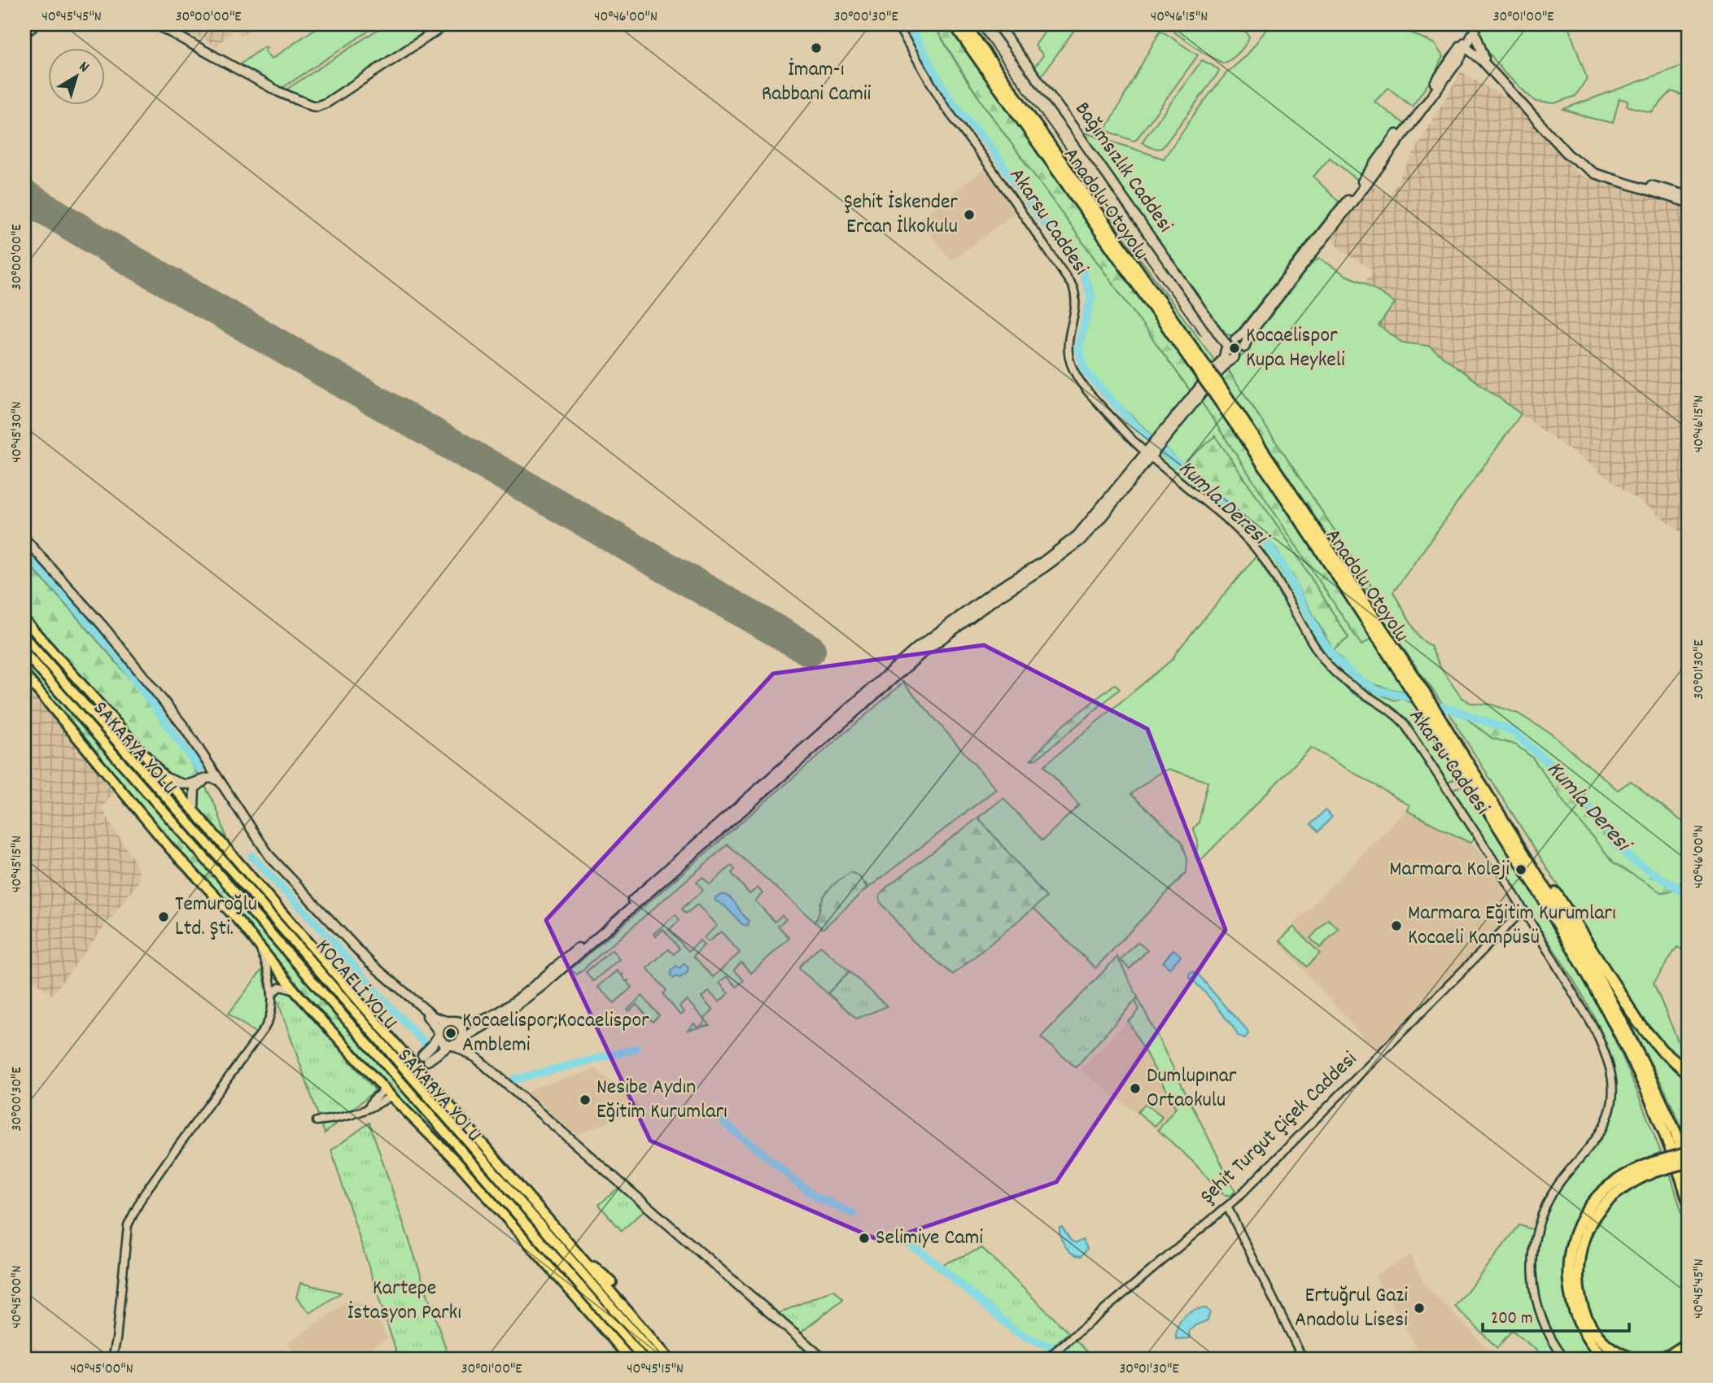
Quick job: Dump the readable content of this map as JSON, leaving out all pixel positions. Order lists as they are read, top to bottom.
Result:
{
  "streets": {
    "highway": ["Anadolu Otoyolu", "SAKARYA YOLU", "KOCAELİ YOLU"],
    "main road": ["Bağımsızlık Caddesi"],
    "street": ["Akarsu Caddesi", "Şehit Turgut Çiçek Caddesi"]
  },
  "crossings": [
    ["Akarsu Caddesi", "Şehit Turgut Çiçek Caddesi"],
    ["SAKARYA YOLU", "KOCAELİ YOLU"]
  ],
  "water": ["Kumla Deresi"],
  "parks": ["Kartepe İstasyon Parkı"],
  "places": [
    "İmam-ı Rabbani Camii",
    "Şehit İskender Ercan İlkokulu",
    "Kocaelispor Kupa Heykeli",
    "Marmara Koleji",
    "Temuroğlu Ltd. Şti.",
    "Marmara Eğitim Kurumları Kocaeli Kampüsü",
    "Kocaelispor;Kocaelispor Amblemi",
    "Dumlupınar Ortaokulu",
    "Nesibe Aydın Eğitim Kurumları",
    "Selimiye Cami",
    "Ertuğrul Gazi Anadolu Lisesi"
  ],
  "scale_bar": "200 m",
  "north": "top right",
  "coordinates": [
    "40°45'45\"N",
    "30°00'00\"E",
    "40°46'00\"N",
    "30°00'30\"E",
    "40°46'15\"N",
    "30°01'00\"E",
    "40°45'30\"N",
    "30°01'30\"E",
    "40°45'15\"N",
    "40°45'00\"N"
  ]
}
